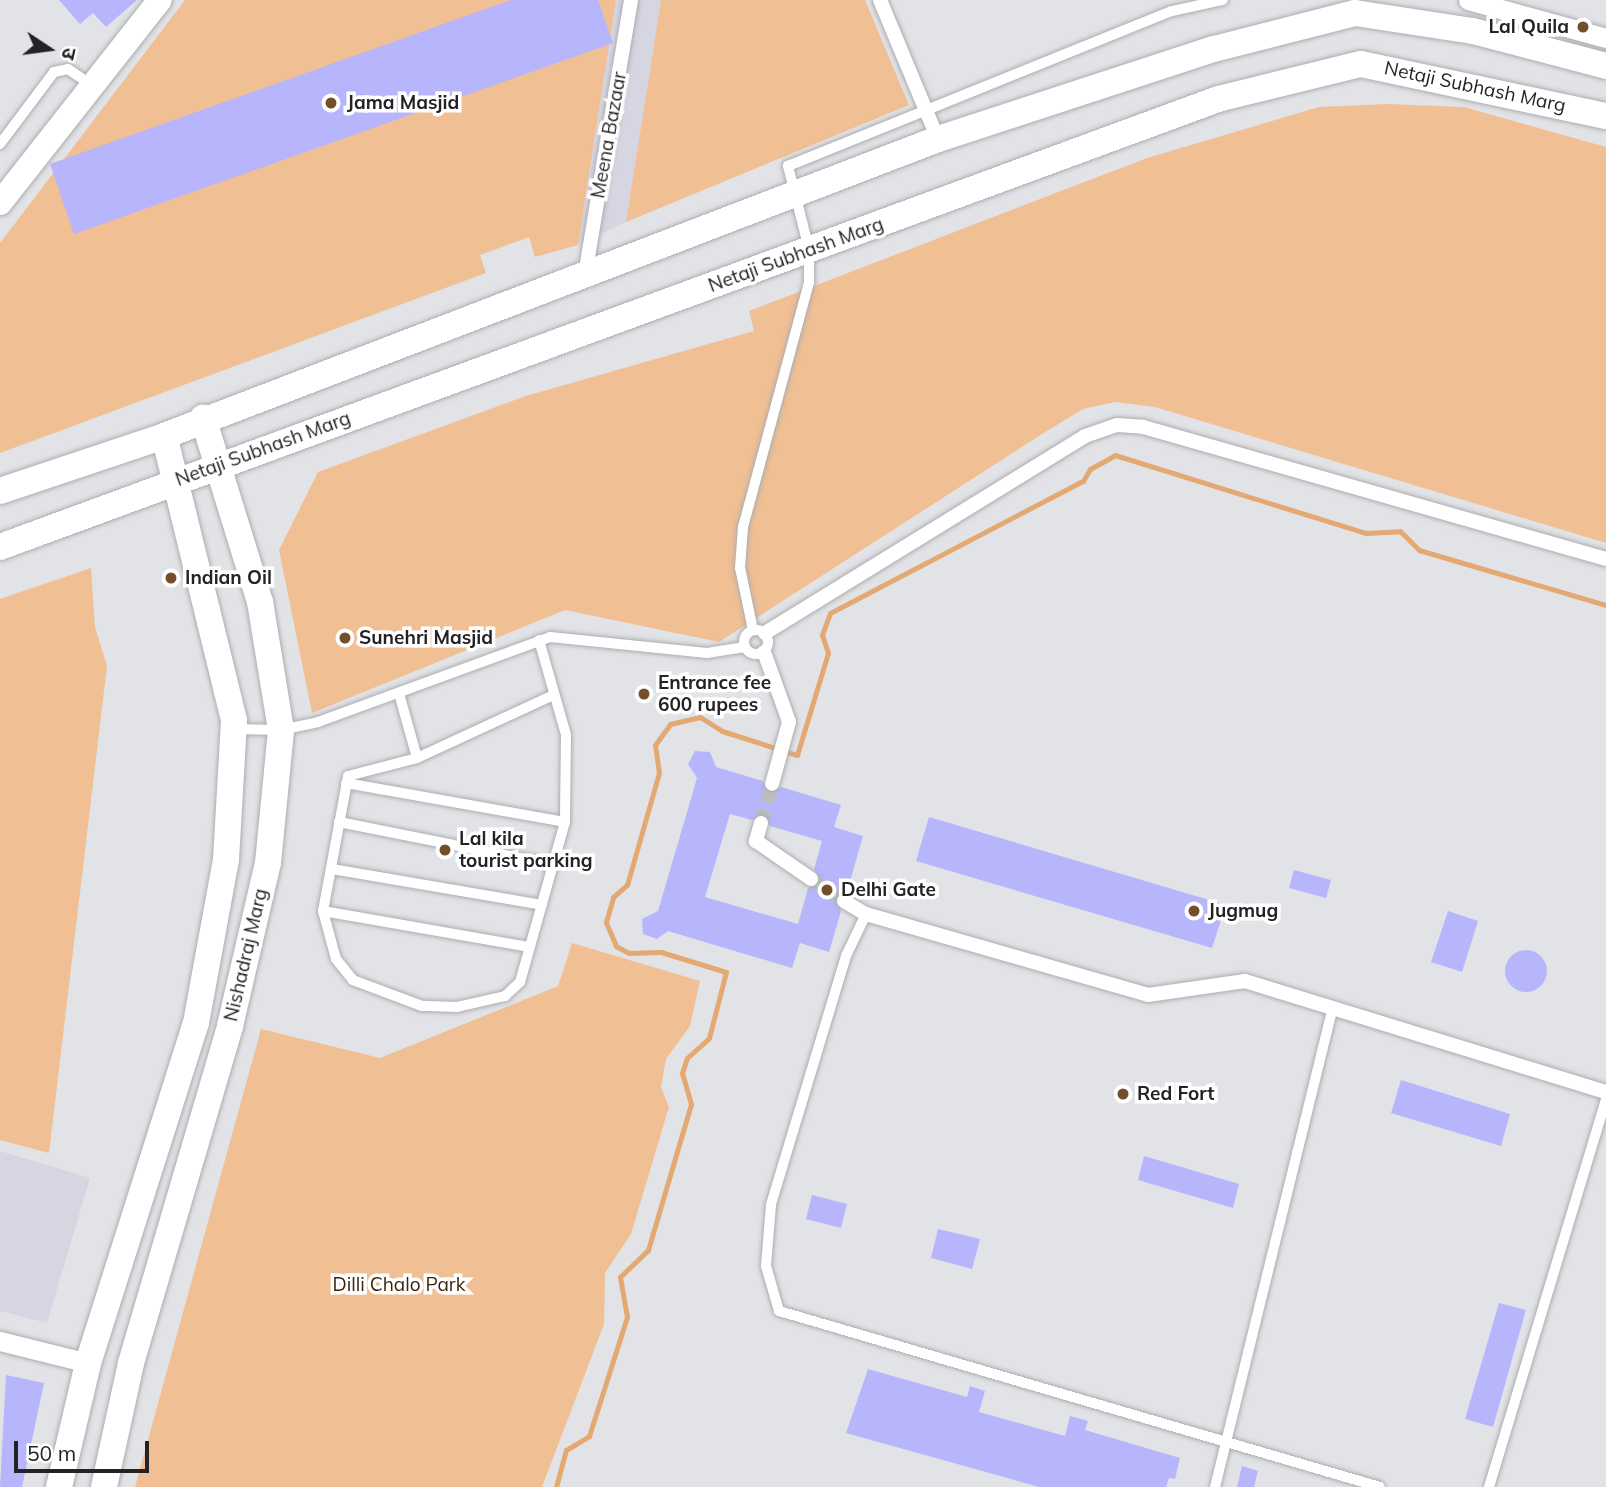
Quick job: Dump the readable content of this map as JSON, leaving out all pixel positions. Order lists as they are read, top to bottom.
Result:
{
  "streets": {
    "main road": ["Netaji Subhash Marg", "Nishadraj Marg"],
    "street": ["Meena Bazaar"]
  },
  "crossings": [
    ["Netaji Subhash Marg", "Nishadraj Marg"]
  ],
  "parks": ["Dilli Chalo Park"],
  "places": [
    "Lal Quila",
    "Jama Masjid",
    "Indian Oil",
    "Sunehri Masjid",
    "Entrance fee 600 rupees",
    "Lal kila tourist parking",
    "Delhi Gate",
    "Jugmug",
    "Red Fort"
  ],
  "scale_bar": "50 m",
  "north": "right"
}
